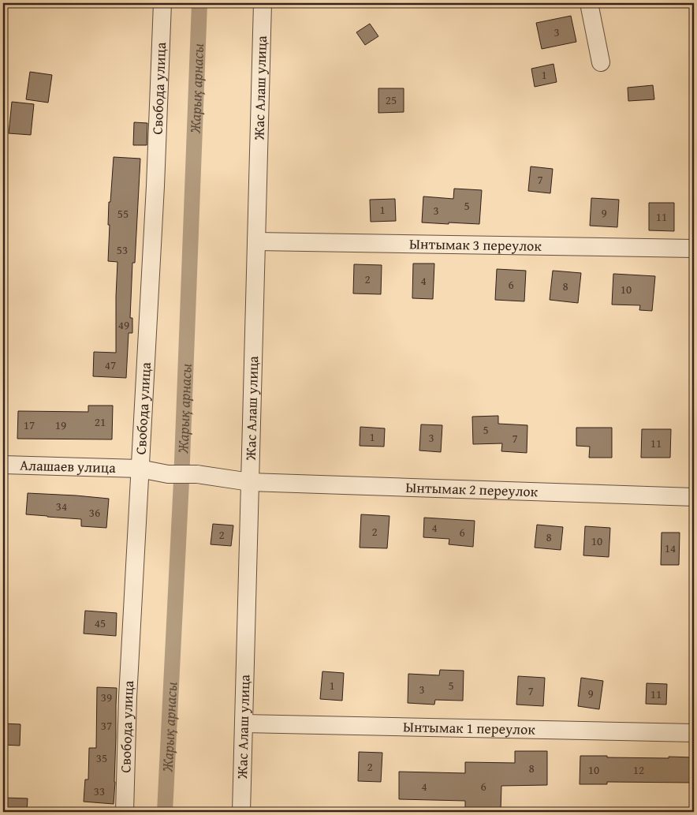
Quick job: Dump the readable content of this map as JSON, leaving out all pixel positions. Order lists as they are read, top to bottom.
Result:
{
  "streets": {
    "street": [
      "Свобода улица",
      "Жас Алаш улица",
      "Ынтымак 3 переулок",
      "Алашаев улица",
      "Ынтымак 2 переулок",
      "Ынтымак 1 переулок"
    ]
  },
  "crossings": [
    ["Свобода улица", "Алашаев улица"],
    ["Жас Алаш улица", "Ынтымак 3 переулок"],
    ["Жас Алаш улица", "Алашаев улица"],
    ["Жас Алаш улица", "Ынтымак 2 переулок"],
    ["Жас Алаш улица", "Ынтымак 1 переулок"],
    ["Алашаев улица", "Ынтымак 2 переулок"]
  ],
  "water": ["Жарық арнасы"],
  "house_numbers": [
    "3",
    "1",
    "25",
    "7",
    "5",
    "1",
    "3",
    "9",
    "55",
    "11",
    "53",
    "2",
    "4",
    "6",
    "8",
    "10",
    "49",
    "47",
    "21",
    "17",
    "19",
    "5",
    "1",
    "3",
    "7",
    "11",
    "34",
    "36",
    "4",
    "2",
    "6",
    "2",
    "8",
    "10",
    "14",
    "45",
    "1",
    "5",
    "3",
    "7",
    "9",
    "11",
    "39",
    "37",
    "35",
    "2",
    "8",
    "10",
    "12",
    "4",
    "6",
    "33"
  ]
}
